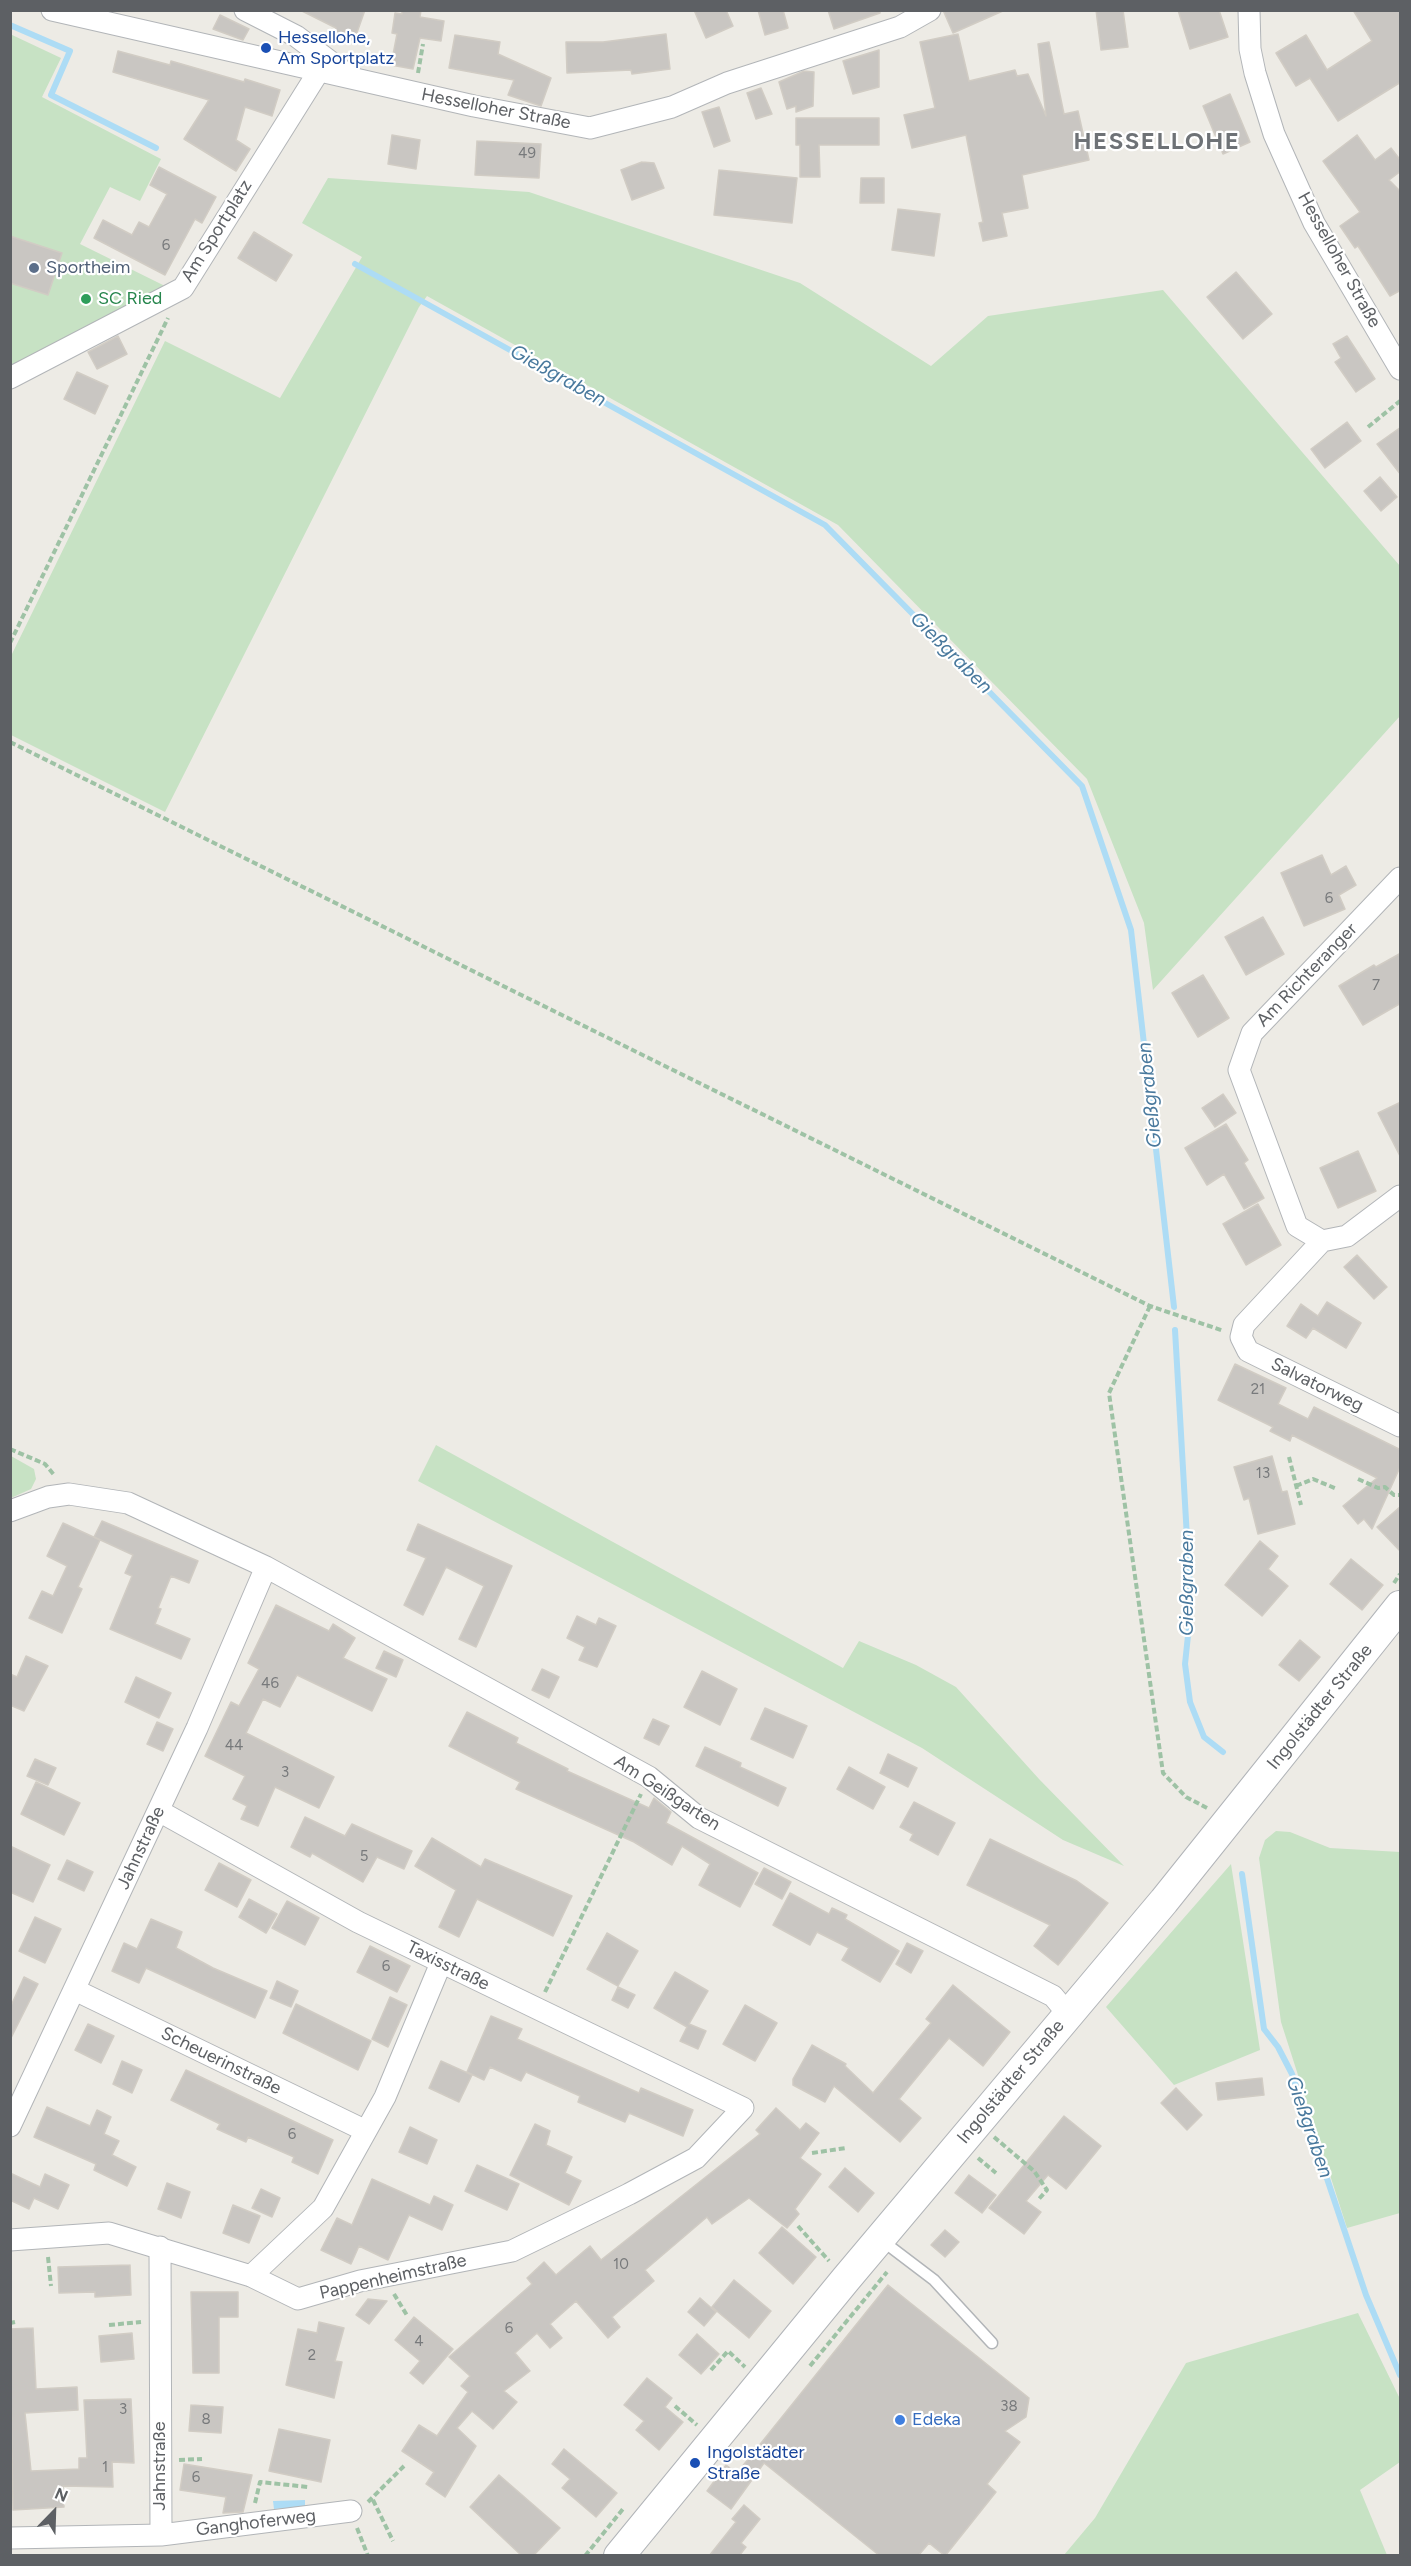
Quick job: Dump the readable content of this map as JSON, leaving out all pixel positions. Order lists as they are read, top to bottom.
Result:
{
  "streets": {
    "main road": ["Ingolstädter Straße"],
    "street": [
      "Hesselloher Straße",
      "Am Sportplatz",
      "Am Richteranger",
      "Salvatorweg",
      "Am Geißgarten",
      "Jahnstraße",
      "Taxisstraße",
      "Scheuerinstraße",
      "Pappenheimstraße",
      "Ganghoferweg"
    ]
  },
  "crossings": [
    ["Hesselloher Straße", "Am Sportplatz"],
    ["Ingolstädter Straße", "Am Geißgarten"],
    ["Am Geißgarten", "Jahnstraße"],
    ["Jahnstraße", "Taxisstraße"],
    ["Jahnstraße", "Scheuerinstraße"],
    ["Jahnstraße", "Pappenheimstraße"],
    ["Jahnstraße", "Ganghoferweg"],
    ["Taxisstraße", "Pappenheimstraße"]
  ],
  "districts": ["HESSELLOHE"],
  "water": ["Gießgraben"],
  "places": [
    "Hessellohe, Am Sportplatz",
    "Sportheim",
    "SC Ried",
    "Edeka",
    "Ingolstädter Straße"
  ],
  "house_numbers": [
    "49",
    "6",
    "6",
    "7",
    "21",
    "13",
    "46",
    "44",
    "3",
    "5",
    "6",
    "6",
    "10",
    "6",
    "4",
    "2",
    "38",
    "3",
    "8",
    "1",
    "6"
  ],
  "north": "top right"
}
